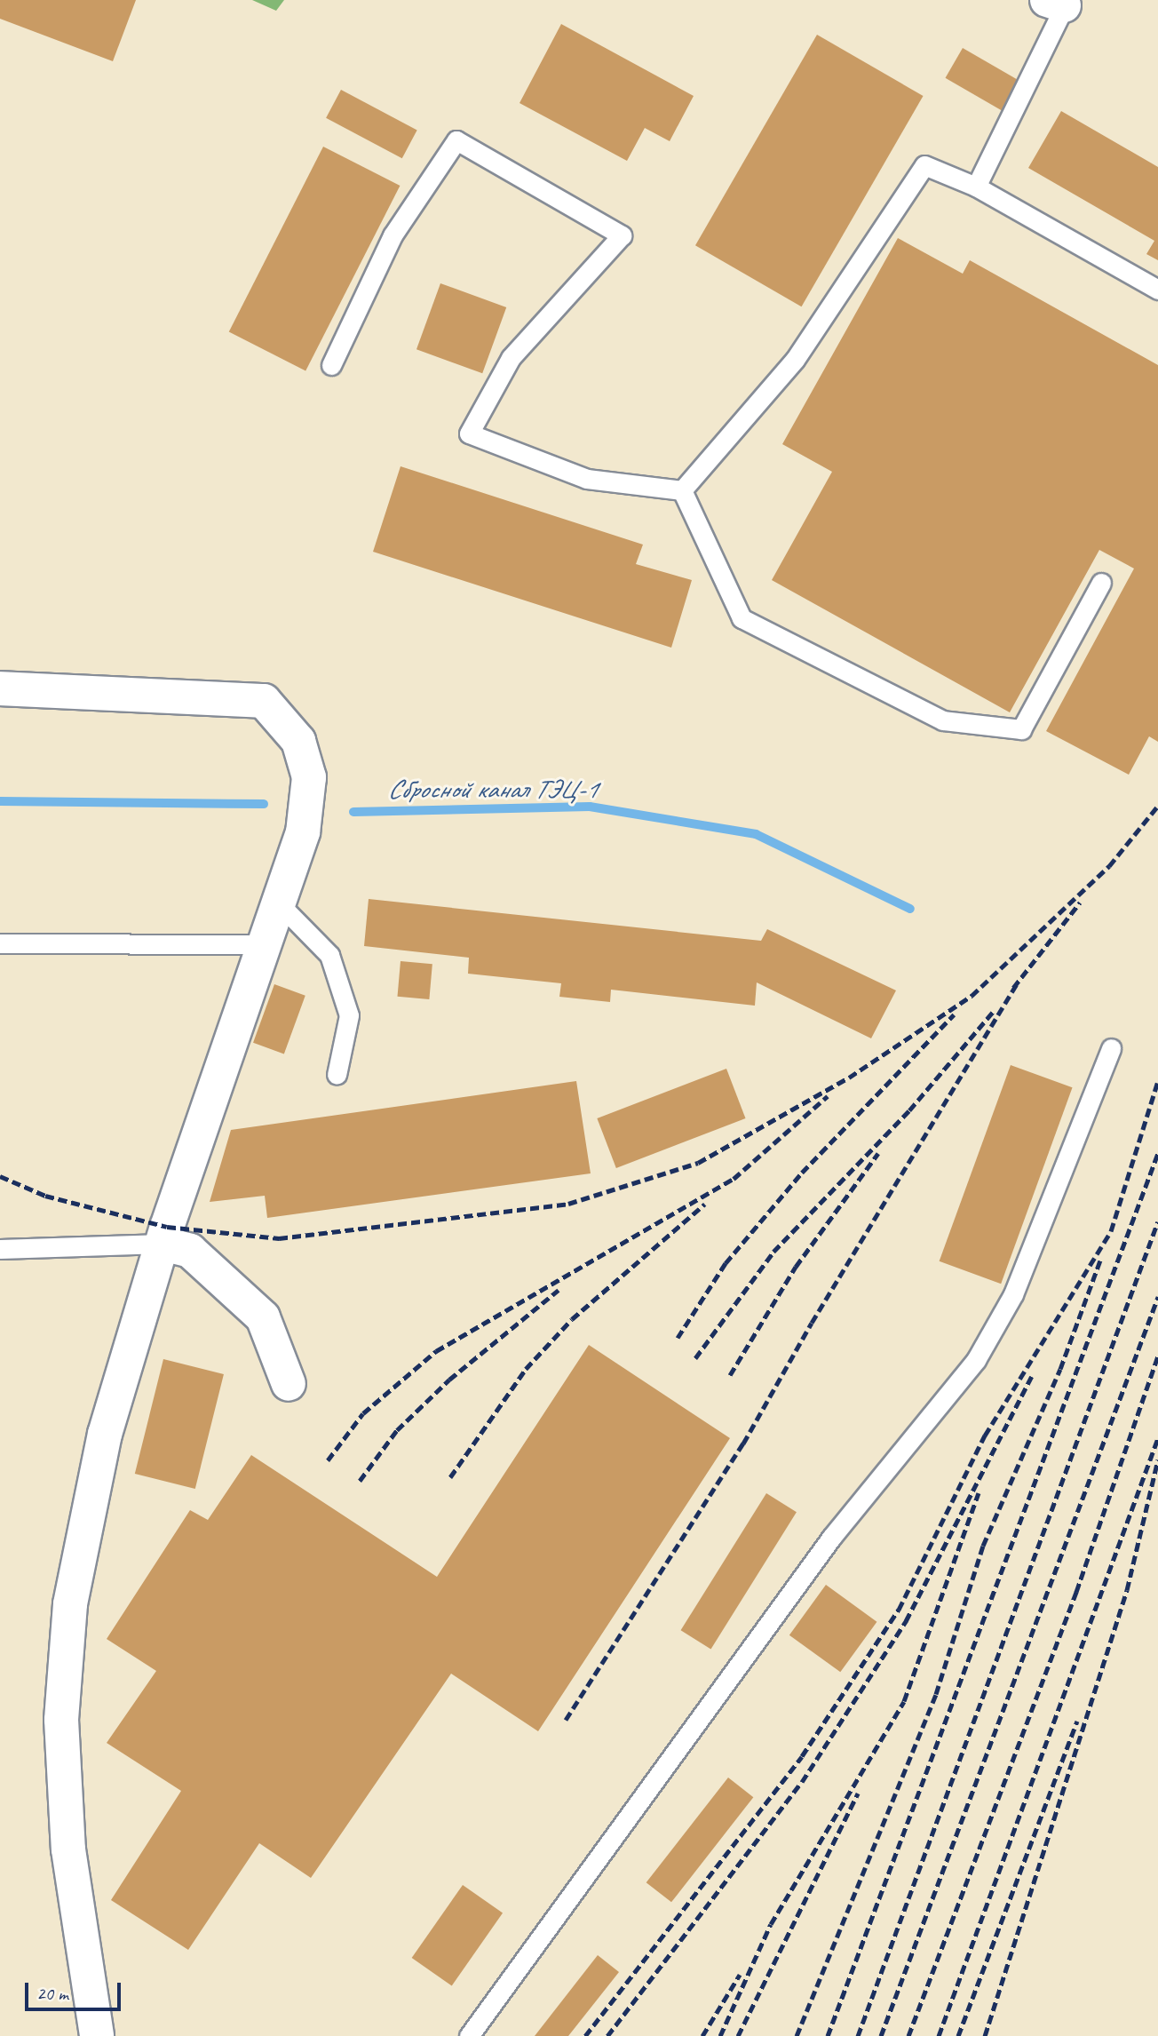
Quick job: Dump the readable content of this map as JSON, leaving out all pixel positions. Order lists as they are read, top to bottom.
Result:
{
  "water": ["Сбросной канал ТЭЦ-1"],
  "scale_bar": "20 m"
}
